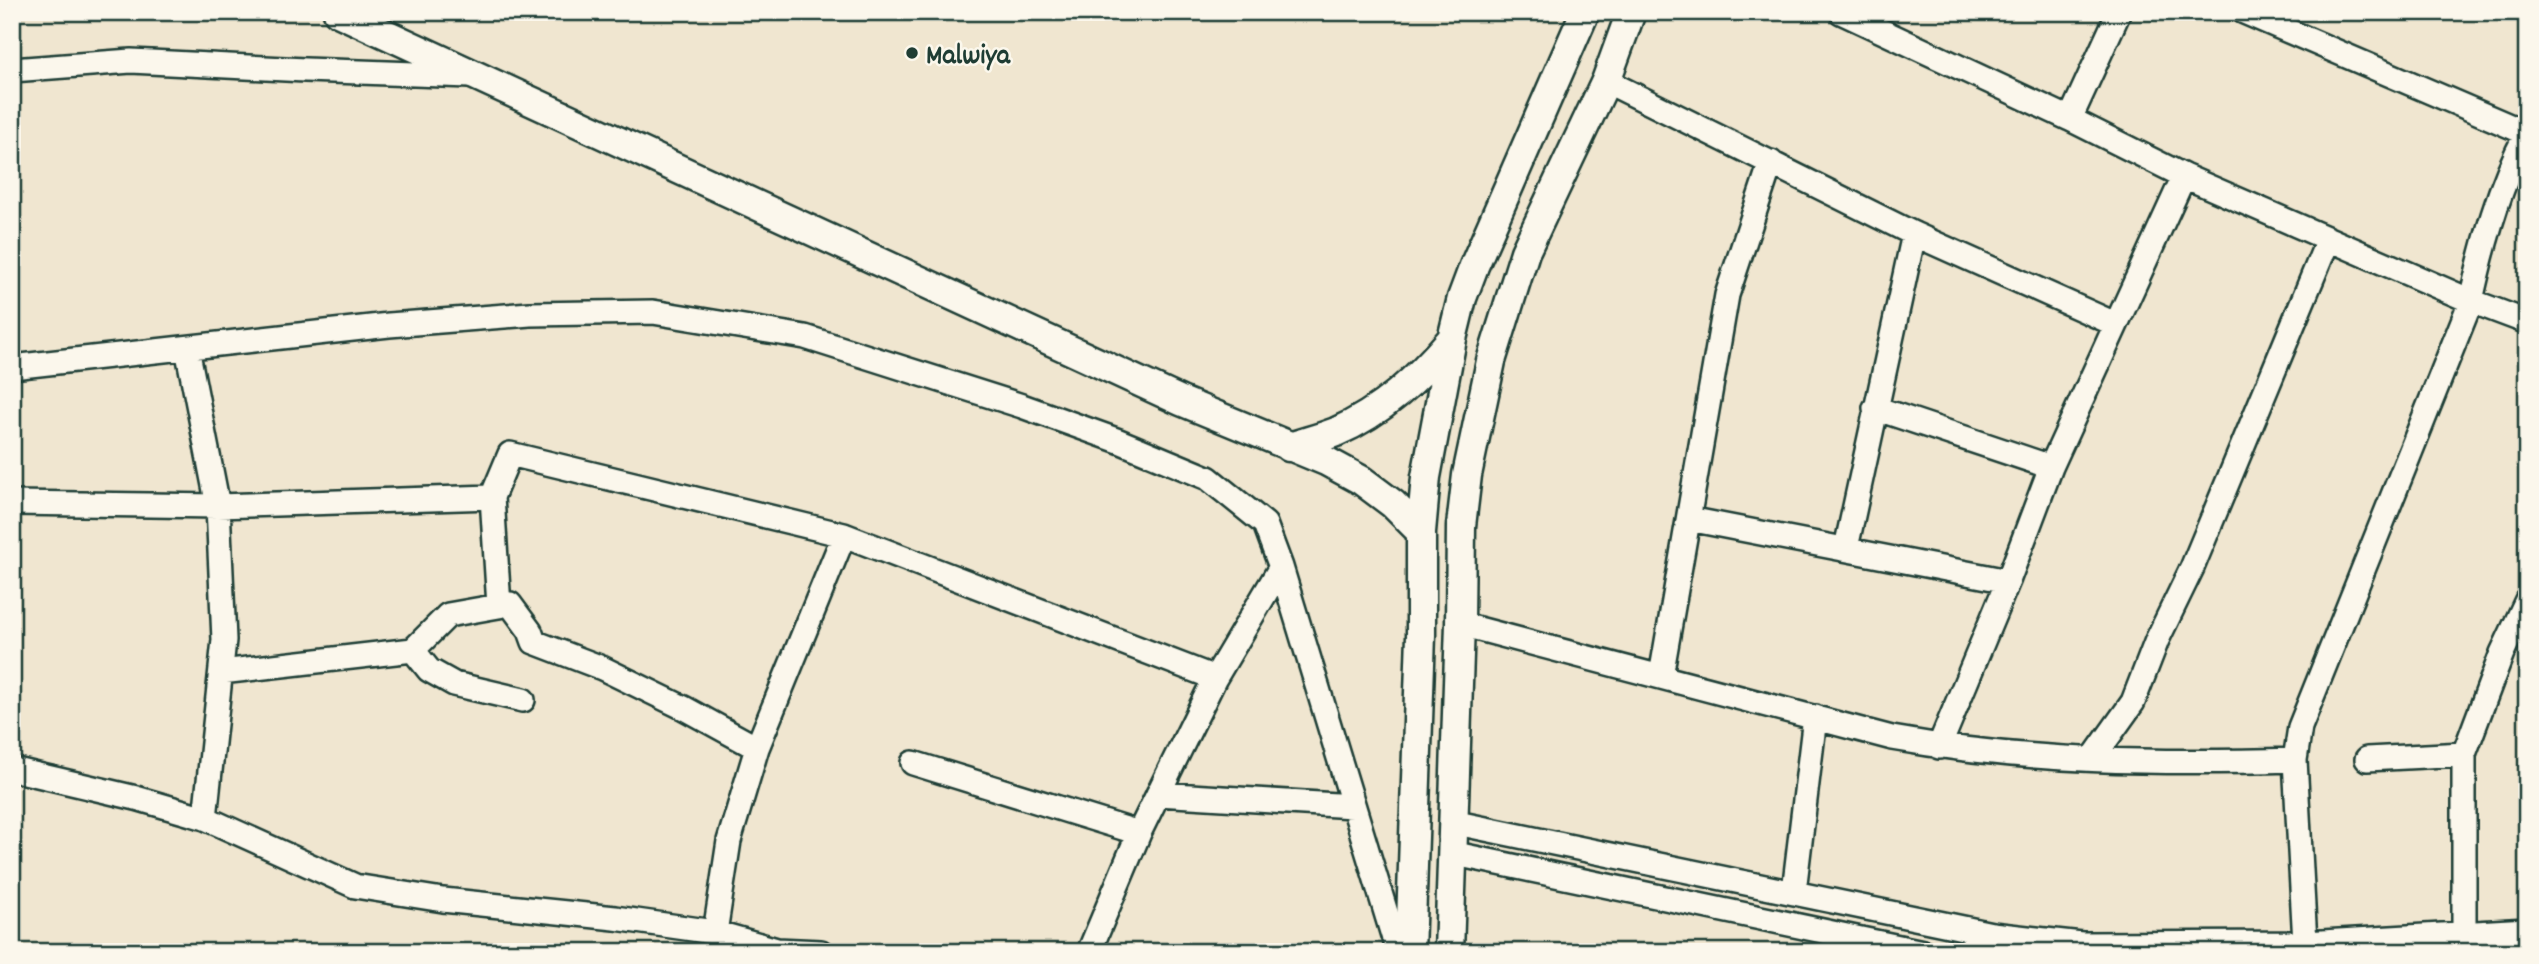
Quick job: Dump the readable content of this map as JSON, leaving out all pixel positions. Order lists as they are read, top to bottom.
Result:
{
  "places": ["Malwiya"]
}
